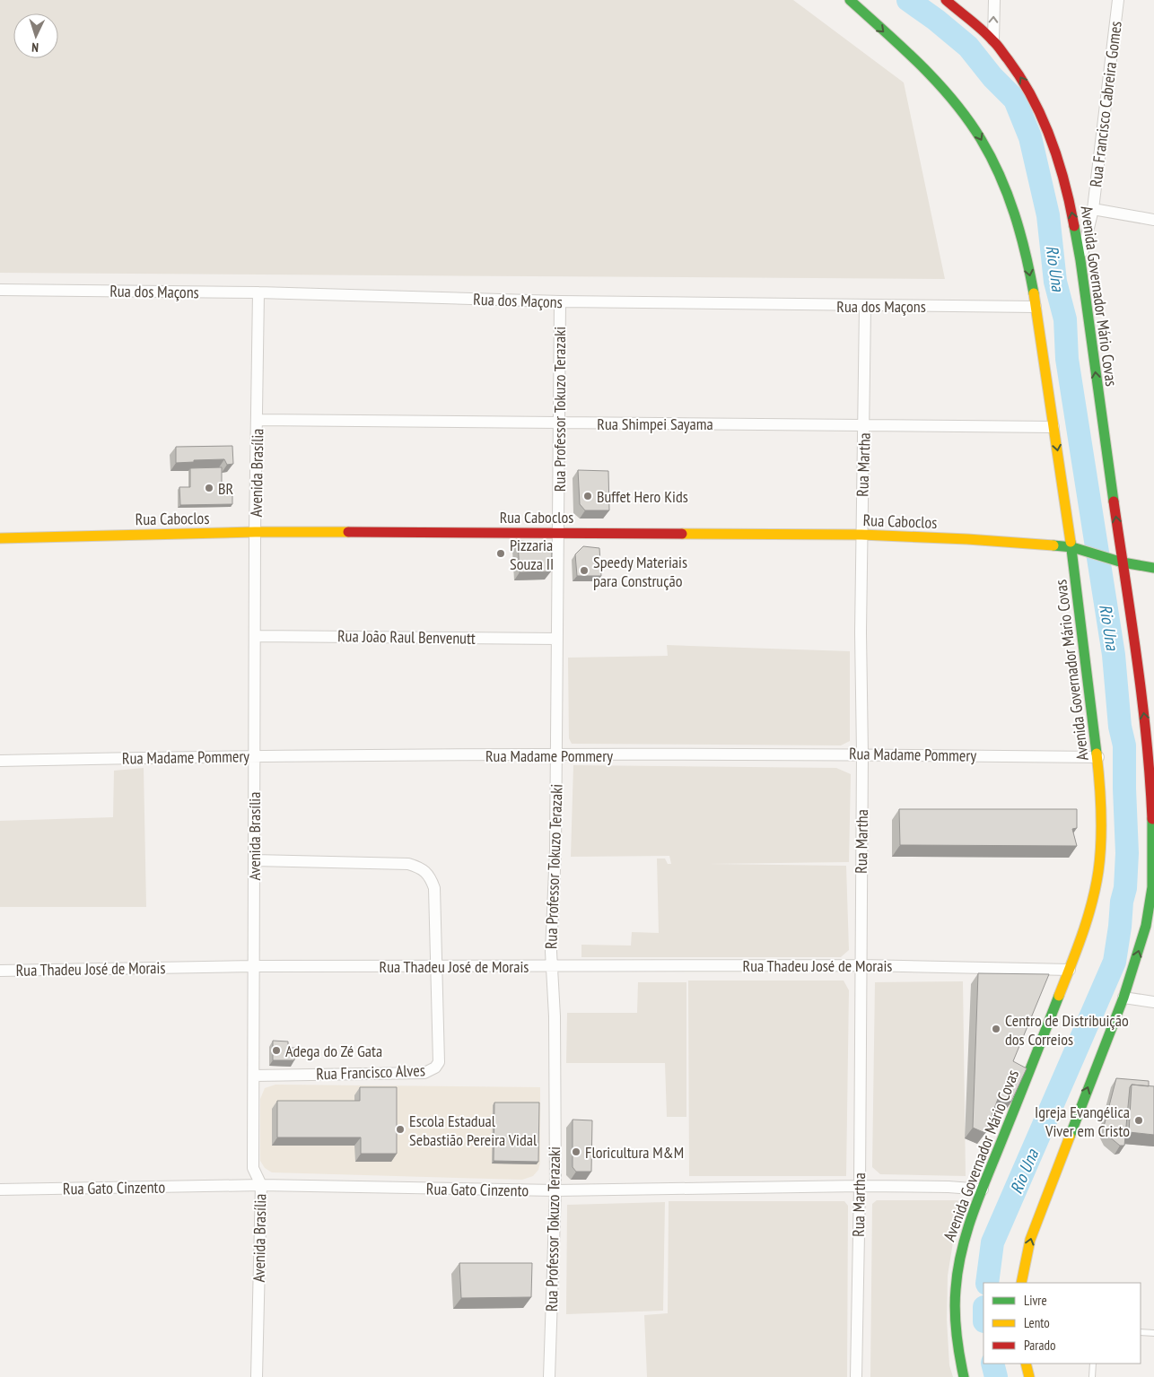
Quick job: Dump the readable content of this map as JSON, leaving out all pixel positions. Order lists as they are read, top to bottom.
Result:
{
  "streets": {
    "main road": ["Avenida Governador Mário Covas", "Rua Caboclos"],
    "street": [
      "Rua Francisco Cabreira Gomes",
      "Rua dos Maçons",
      "Rua Professor Tokuzo Terazaki",
      "Rua Shimpei Sayama",
      "Rua Martha",
      "Avenida Brasília",
      "Rua João Raul Benvenutt",
      "Rua Madame Pommery",
      "Rua Thadeu José de Morais",
      "Rua Francisco Alves",
      "Rua Gato Cinzento"
    ]
  },
  "crossings": [
    ["Rua Francisco Cabreira Gomes", "Avenida Governador Mário Covas"],
    ["Rua dos Maçons", "Avenida Governador Mário Covas"],
    ["Rua dos Maçons", "Rua Professor Tokuzo Terazaki"],
    ["Rua dos Maçons", "Rua Martha"],
    ["Rua dos Maçons", "Avenida Brasília"],
    ["Avenida Governador Mário Covas", "Rua Shimpei Sayama"],
    ["Avenida Governador Mário Covas", "Rua Caboclos"],
    ["Avenida Governador Mário Covas", "Rua Madame Pommery"],
    ["Avenida Governador Mário Covas", "Rua Thadeu José de Morais"],
    ["Avenida Governador Mário Covas", "Rua Gato Cinzento"],
    ["Rua Professor Tokuzo Terazaki", "Rua Shimpei Sayama"],
    ["Rua Professor Tokuzo Terazaki", "Rua Caboclos"],
    ["Rua Professor Tokuzo Terazaki", "Rua João Raul Benvenutt"],
    ["Rua Professor Tokuzo Terazaki", "Rua Madame Pommery"],
    ["Rua Professor Tokuzo Terazaki", "Rua Thadeu José de Morais"],
    ["Rua Professor Tokuzo Terazaki", "Rua Gato Cinzento"],
    ["Rua Shimpei Sayama", "Rua Martha"],
    ["Rua Shimpei Sayama", "Avenida Brasília"],
    ["Rua Martha", "Rua Caboclos"],
    ["Rua Martha", "Rua Madame Pommery"],
    ["Rua Martha", "Rua Thadeu José de Morais"],
    ["Rua Martha", "Rua Gato Cinzento"],
    ["Avenida Brasília", "Rua Caboclos"],
    ["Avenida Brasília", "Rua João Raul Benvenutt"],
    ["Avenida Brasília", "Rua Madame Pommery"],
    ["Avenida Brasília", "Rua Thadeu José de Morais"],
    ["Avenida Brasília", "Rua Francisco Alves"],
    ["Avenida Brasília", "Rua Gato Cinzento"],
    ["Rua Thadeu José de Morais", "Rua Francisco Alves"]
  ],
  "water": ["Rio Una"],
  "places": [
    "BR",
    "Buffet Hero Kids",
    "Pizzaria Souza II",
    "Speedy Materiais para Construção",
    "Centro de Distribuição dos Correios",
    "Adega do Zé Gata",
    "Igreja Evangélica Viver em Cristo",
    "Escola Estadual Sebastião Pereira Vidal",
    "Floricultura M&M"
  ],
  "legend": ["Livre", "Lento", "Parado"],
  "north": "bottom"
}
